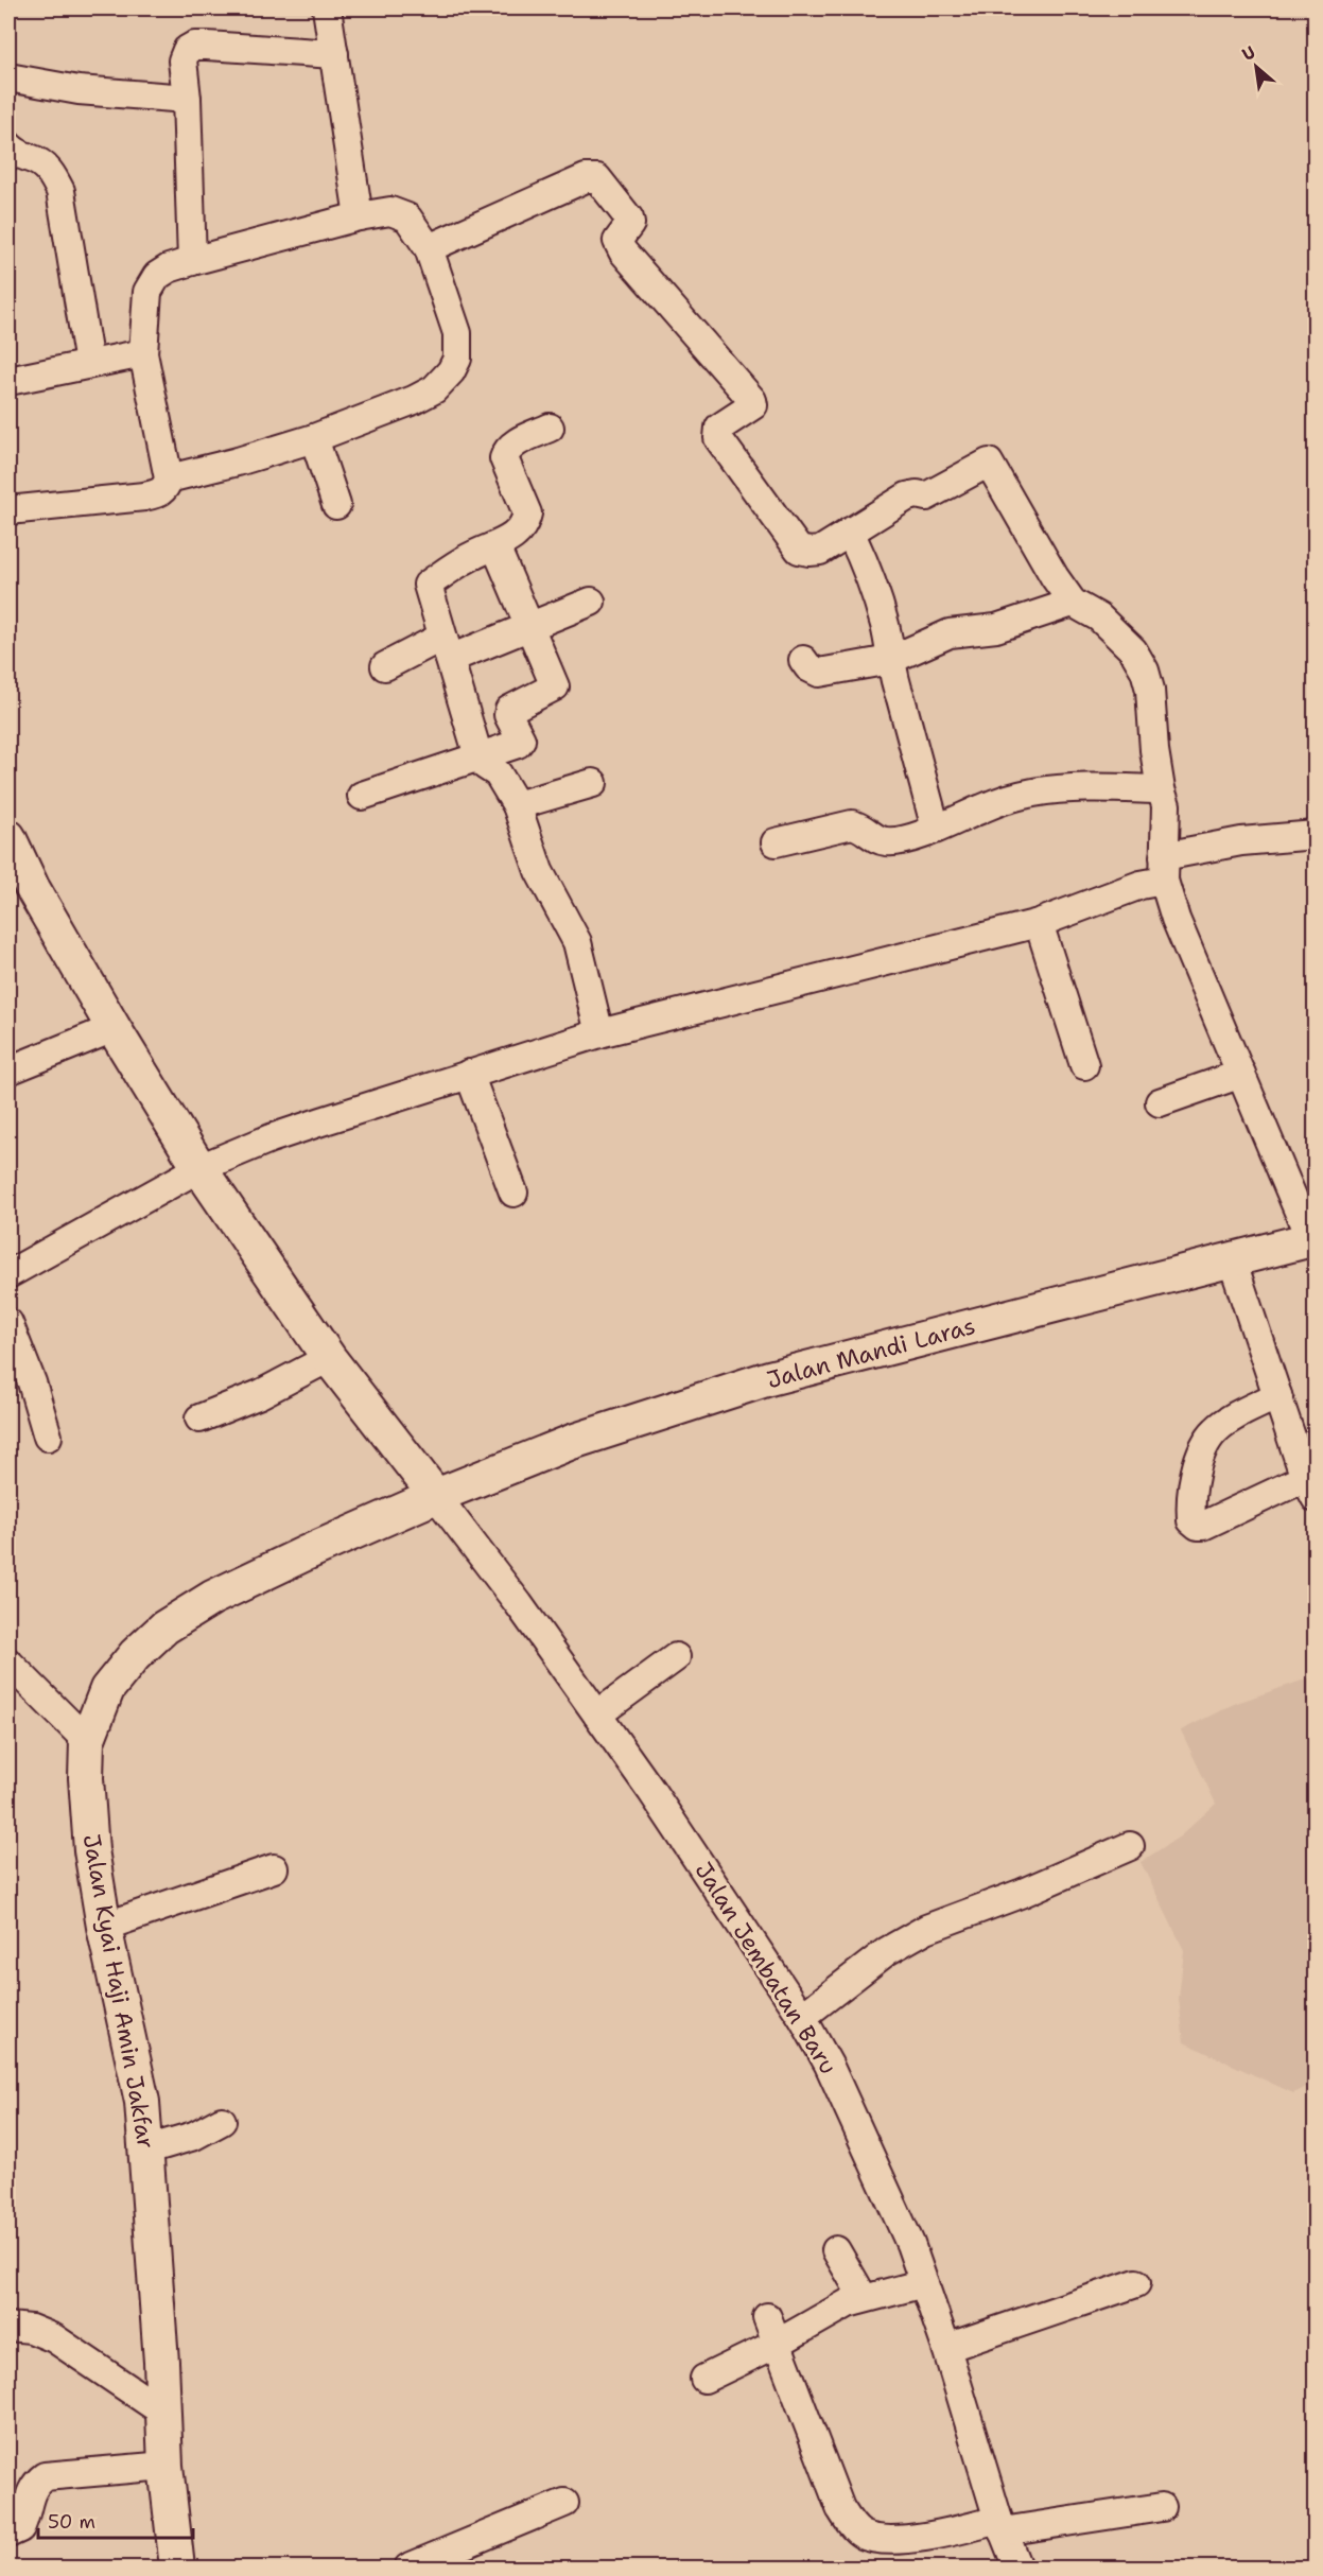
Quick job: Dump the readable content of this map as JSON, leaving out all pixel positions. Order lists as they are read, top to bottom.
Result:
{
  "streets": {
    "main road": ["Jalan Mandi Laras", "Jalan Kyai Haji Amin Jakfar"],
    "street": ["Jalan Jembatan Baru"]
  },
  "crossings": [
    ["Jalan Mandi Laras", "Jalan Jembatan Baru"],
    ["Jalan Mandi Laras", "Jalan Kyai Haji Amin Jakfar"],
    ["Jalan Jembatan Baru", "Jalan Kyai Haji Amin Jakfar"]
  ],
  "scale_bar": "50 m",
  "north": "top left"
}
